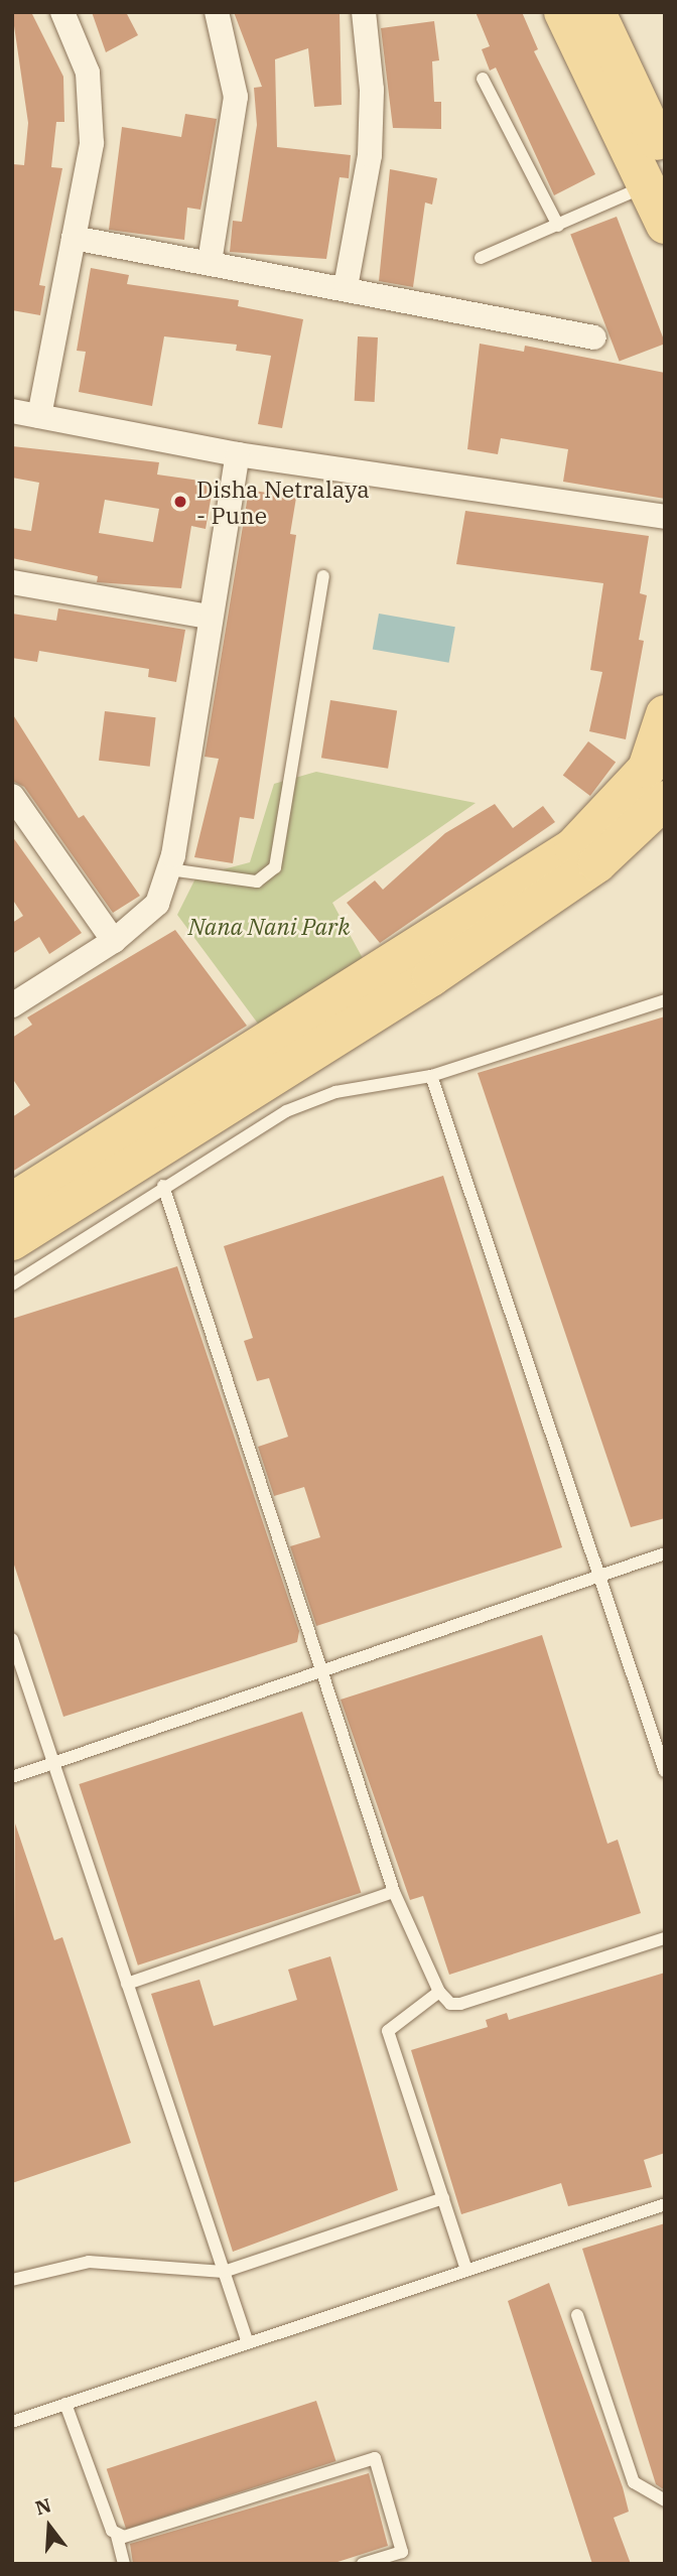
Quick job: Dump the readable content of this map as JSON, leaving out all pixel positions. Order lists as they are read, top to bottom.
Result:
{
  "parks": ["Nana Nani Park"],
  "places": ["Disha Netralaya - Pune"],
  "north": "top"
}
